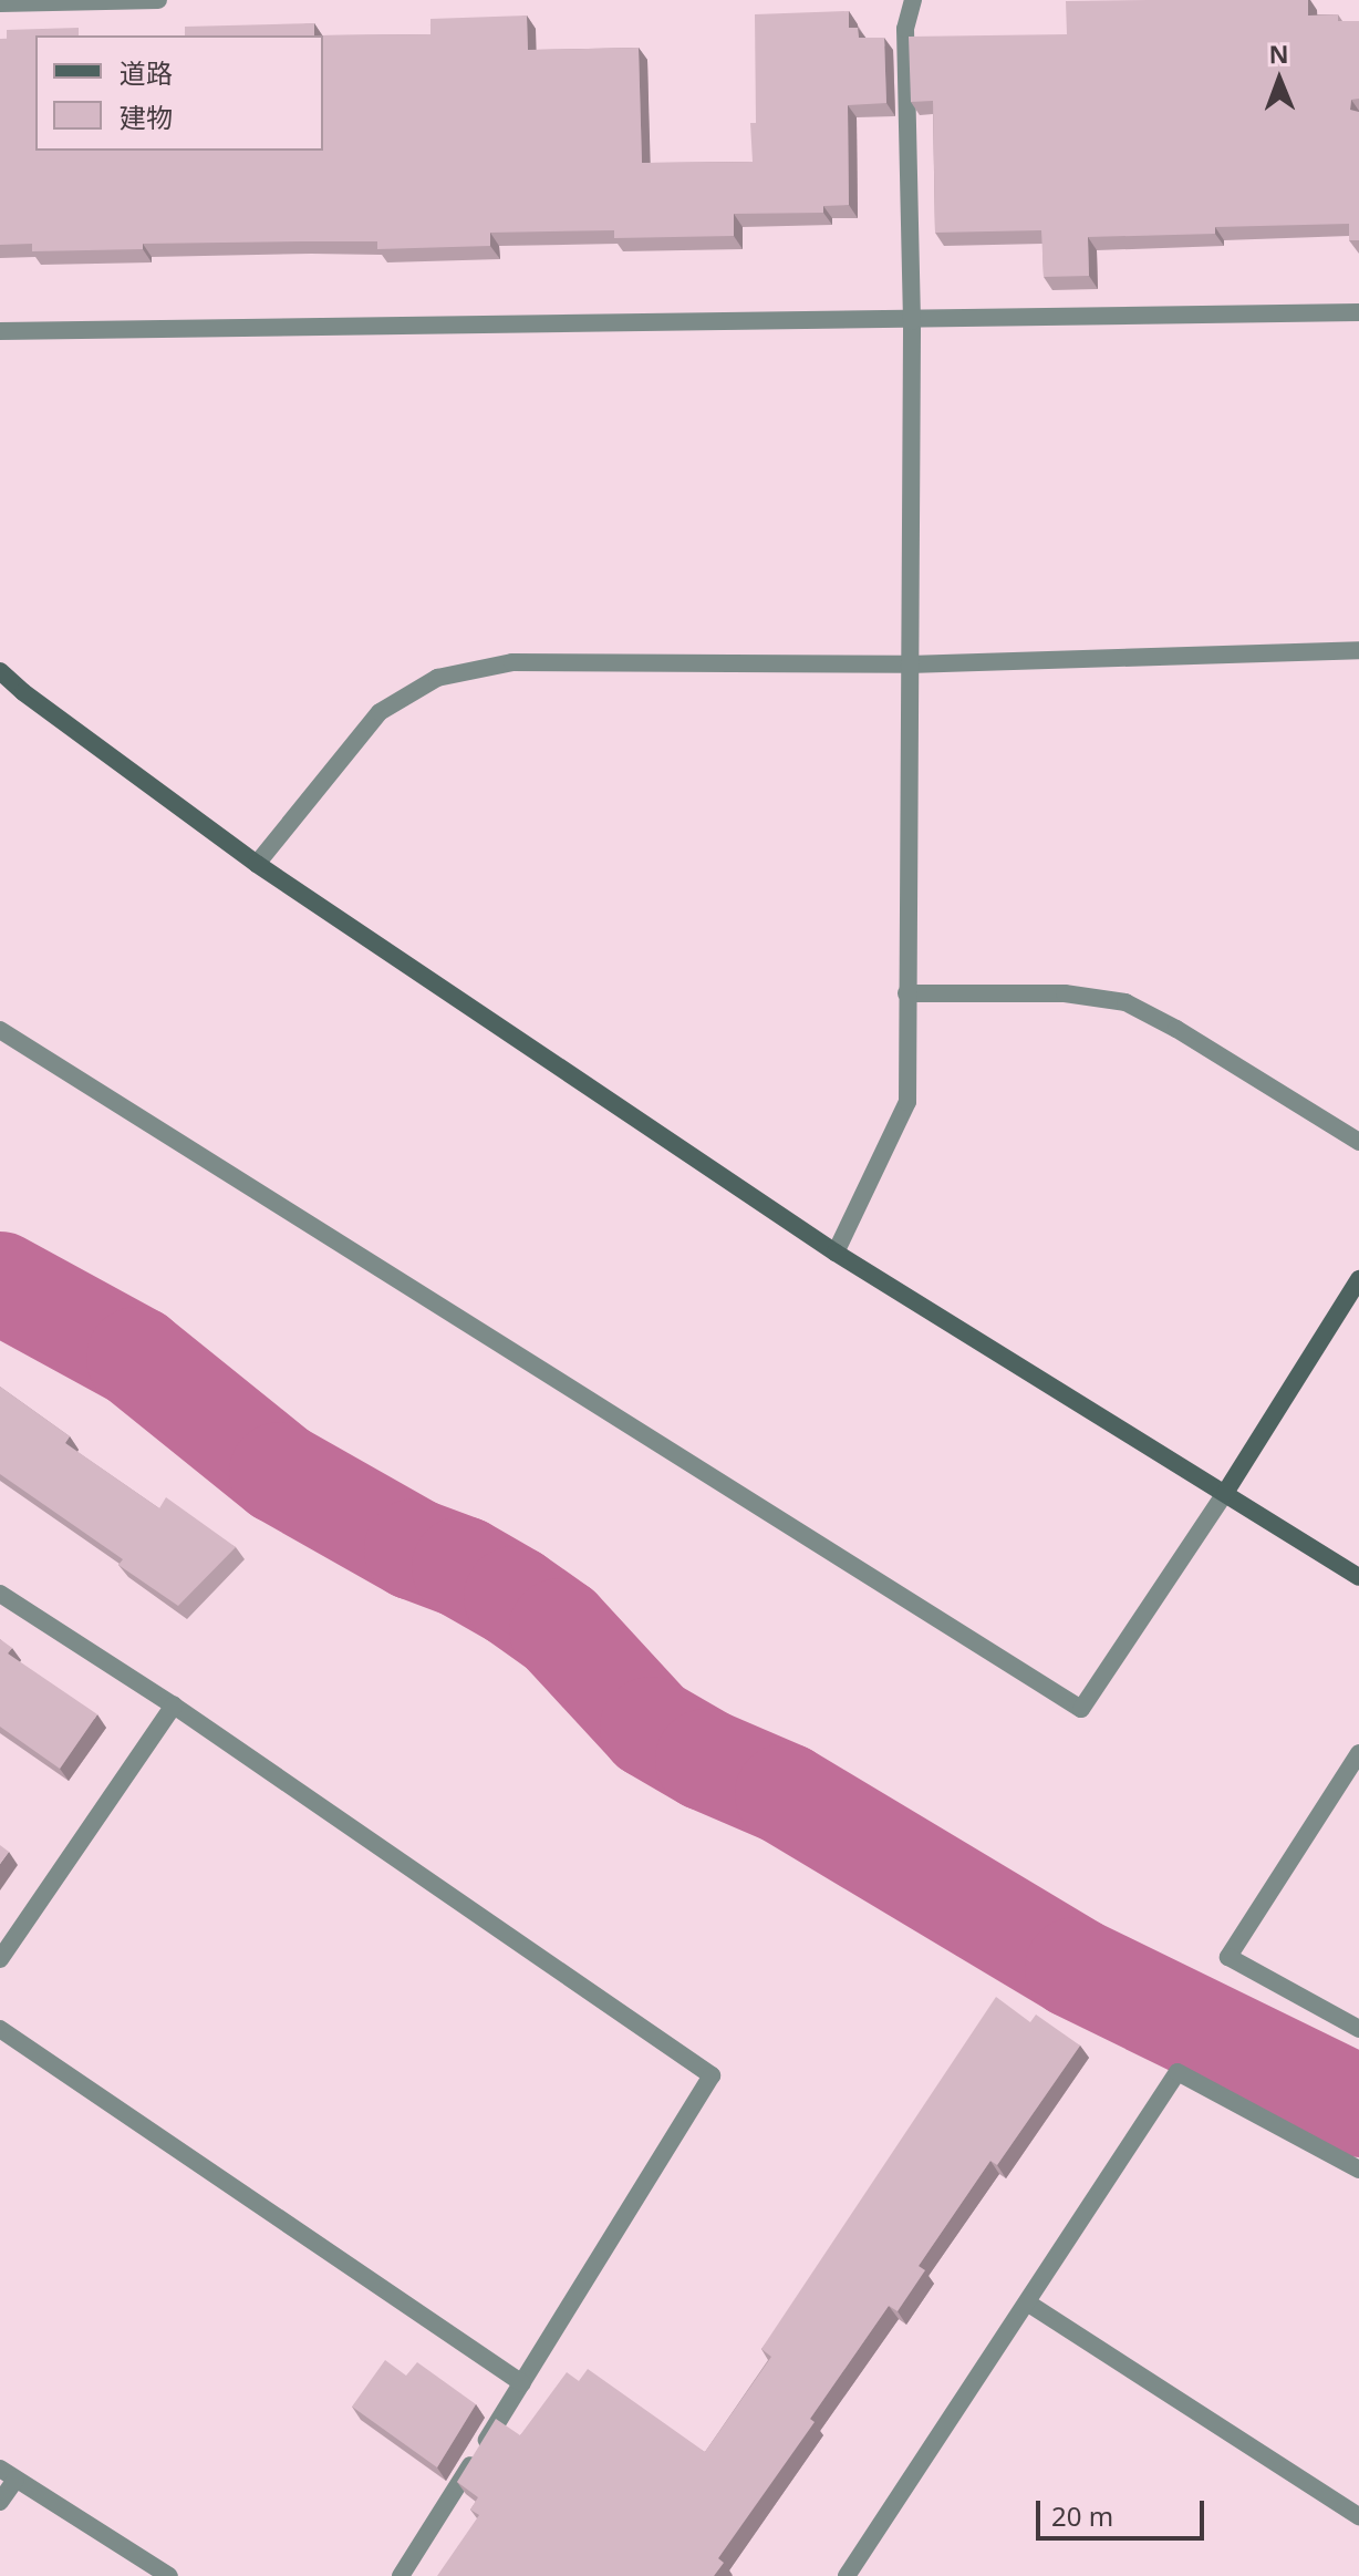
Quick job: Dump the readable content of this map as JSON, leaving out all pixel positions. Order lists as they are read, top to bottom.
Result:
{
  "legend": ["道路", "建物"],
  "scale_bar": "20 m",
  "north": "top"
}
